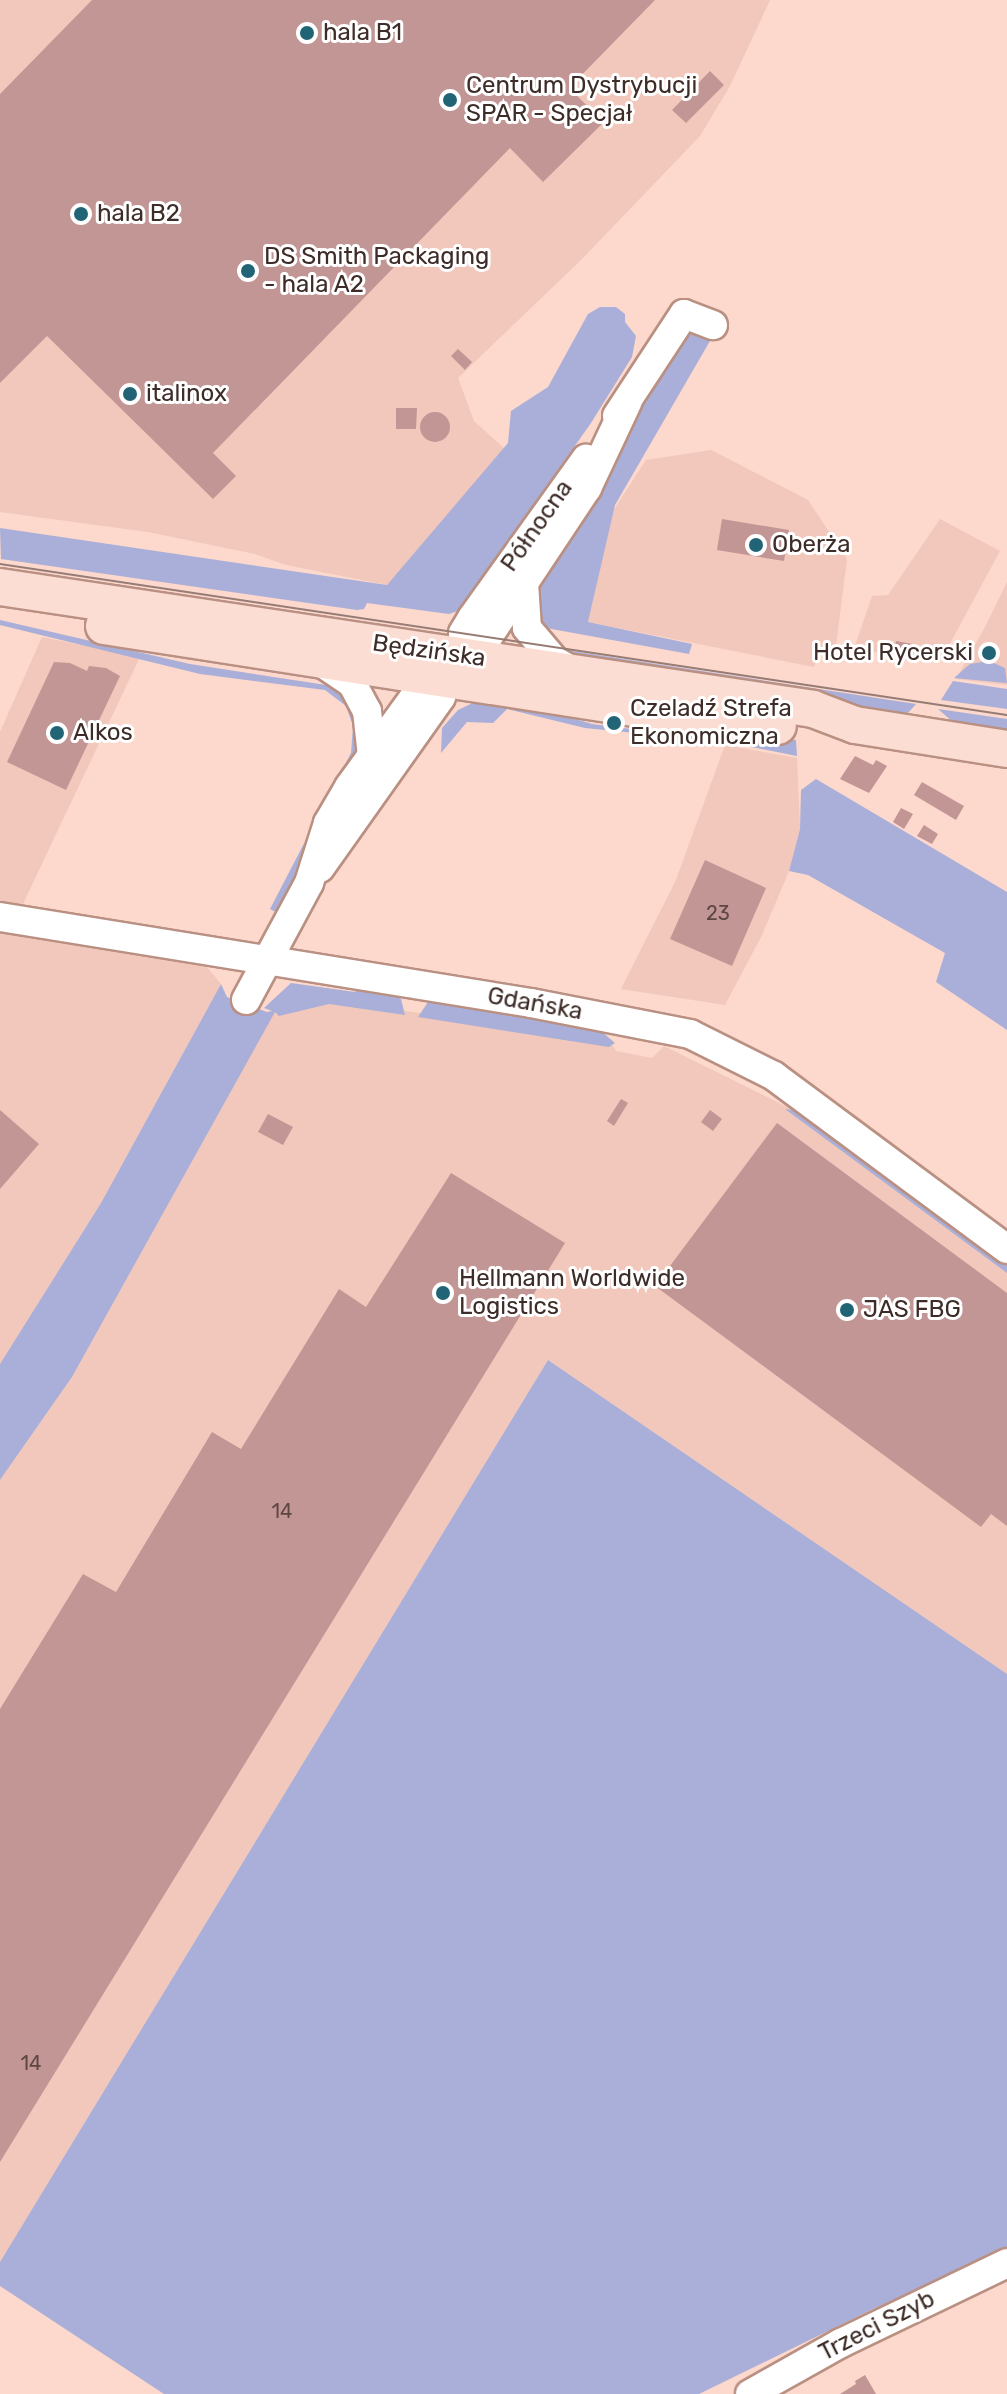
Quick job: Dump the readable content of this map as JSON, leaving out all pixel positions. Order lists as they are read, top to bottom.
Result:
{
  "streets": {
    "main road": ["Będzińska"],
    "street": ["Północna", "Gdańska", "Trzeci Szyb"]
  },
  "crossings": [
    ["Północna", "Będzińska"],
    ["Północna", "Gdańska"]
  ],
  "places": [
    "hala B1",
    "Centrum Dystrybucji SPAR - Specjał",
    "hala B2",
    "DS Smith Packaging - hala A2",
    "italinox",
    "Oberża",
    "Hotel Rycerski",
    "Czeladź Strefa Ekonomiczna",
    "Alkos",
    "Hellmann Worldwide Logistics",
    "JAS FBG"
  ],
  "house_numbers": ["23", "14", "14"]
}
